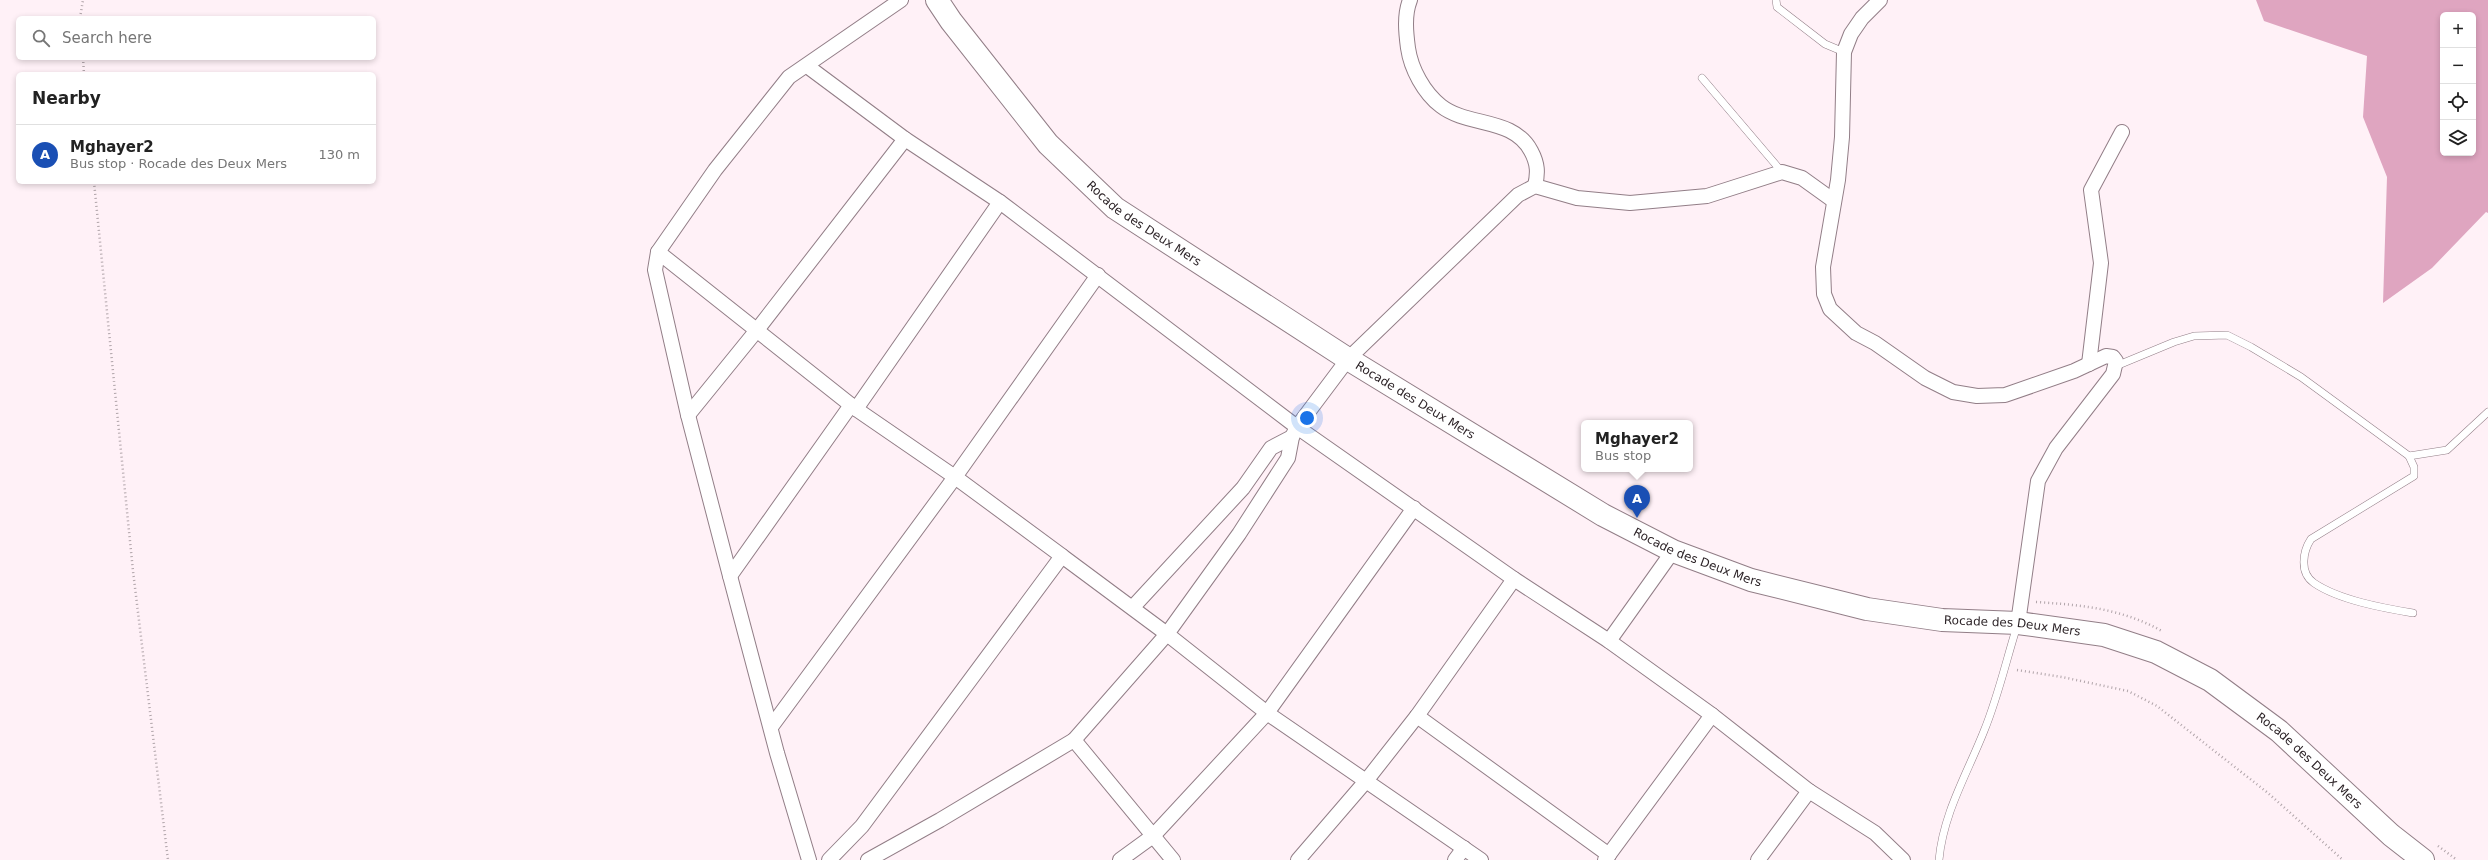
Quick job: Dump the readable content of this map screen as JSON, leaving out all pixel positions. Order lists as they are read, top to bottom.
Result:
{
  "streets": {
    "highway": ["Rocade des Deux Mers"]
  },
  "page": {
    "map_buttons": ["+", "−"],
    "search": "Search here",
    "heading": "Nearby",
    "list": [
      {
        "mark": "A",
        "name": "Mghayer2",
        "note": "Bus stop · Rocade des Deux Mers",
        "value": "130 m"
      }
    ],
    "popup": ["Mghayer2", "Bus stop"],
    "pins": "A"
  }
}
